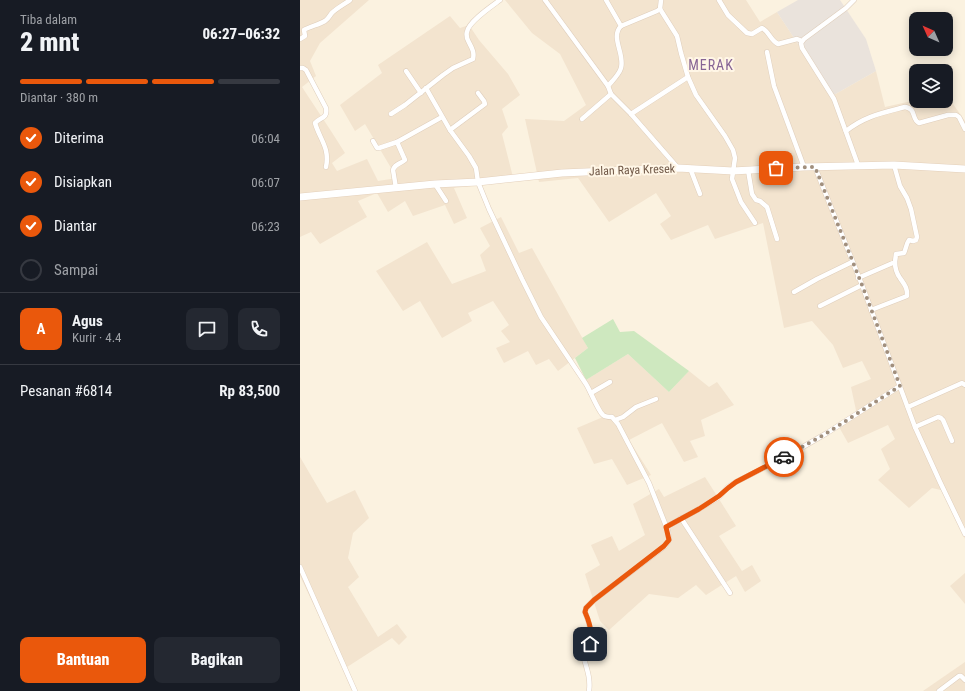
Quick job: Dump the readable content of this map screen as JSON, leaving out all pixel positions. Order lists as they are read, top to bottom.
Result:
{
  "streets": {
    "main road": ["Jalan Raya Kresek"]
  },
  "districts": ["MERAK"],
  "north": "top left",
  "page": {
    "heading": ["2 mnt", "Tiba dalam", "06:27–06:32"],
    "panel": [
      "Agus",
      "Kurir · 4.4",
      "Pesanan #6814",
      "Rp 83,500"
    ],
    "bar": "Diantar · 380 m",
    "list": [
      ["Diterima", "06:04"],
      ["Disiapkan", "06:07"],
      ["Diantar", "06:23"],
      "Sampai"
    ],
    "round": "A",
    "buttons": ["Bantuan", "Bagikan"]
  }
}
